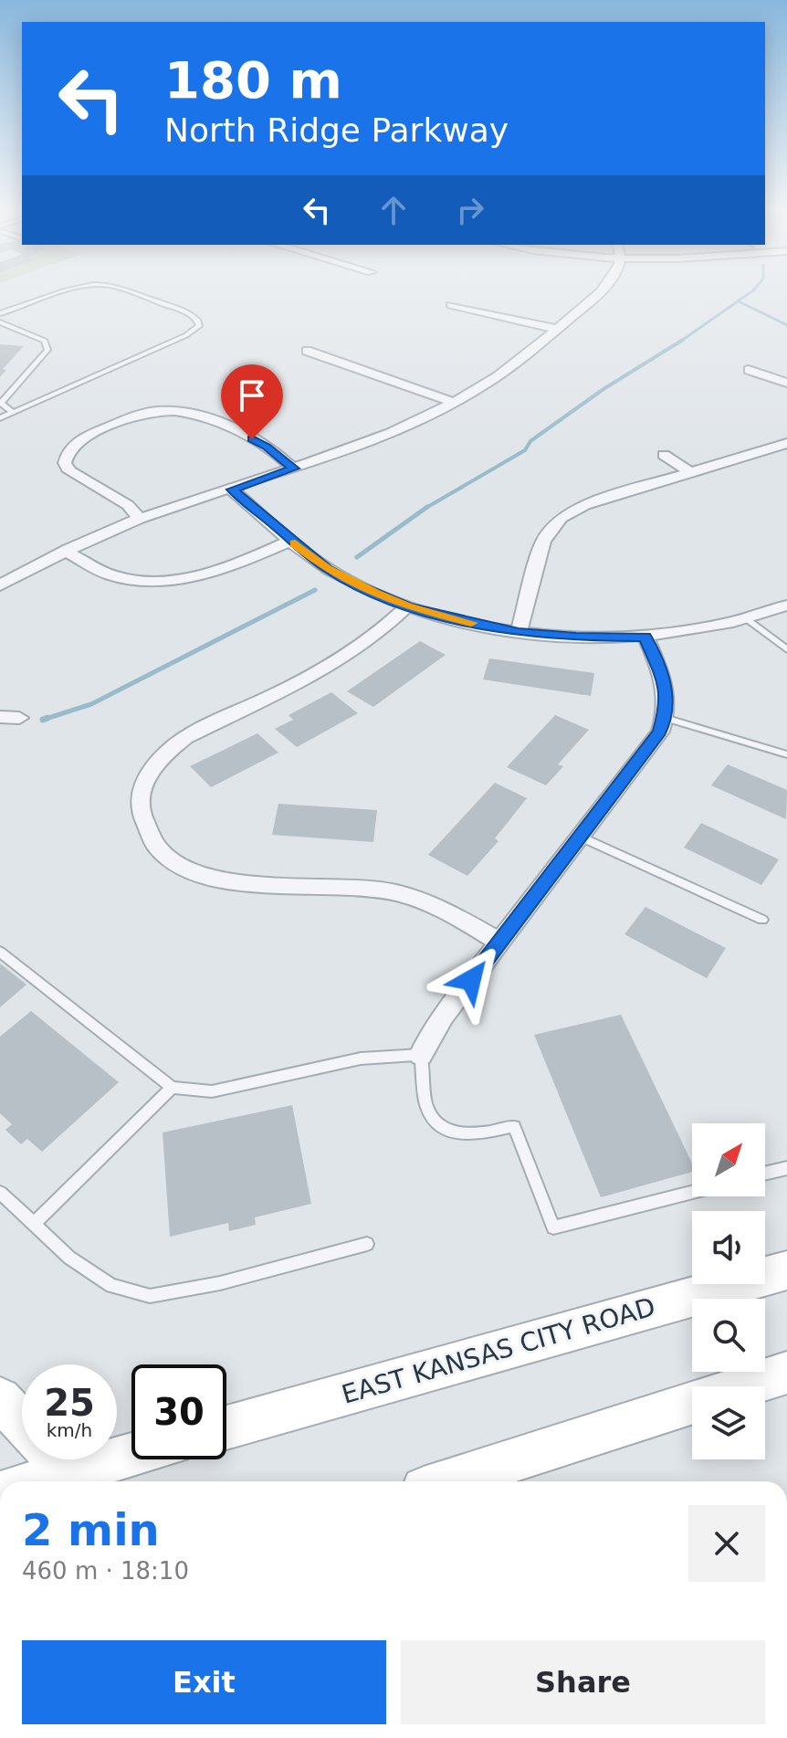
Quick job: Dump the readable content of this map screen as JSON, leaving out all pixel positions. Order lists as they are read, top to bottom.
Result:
{
  "streets": {
    "main road": ["EAST KANSAS CITY ROAD"]
  },
  "north": "top right",
  "page": {
    "turn": ["180 m", "North Ridge Parkway"],
    "speed": "25 km/h",
    "limit": "30",
    "heading": ["2 min", "460 m · 18:10"],
    "buttons": ["Exit", "Share"]
  }
}
